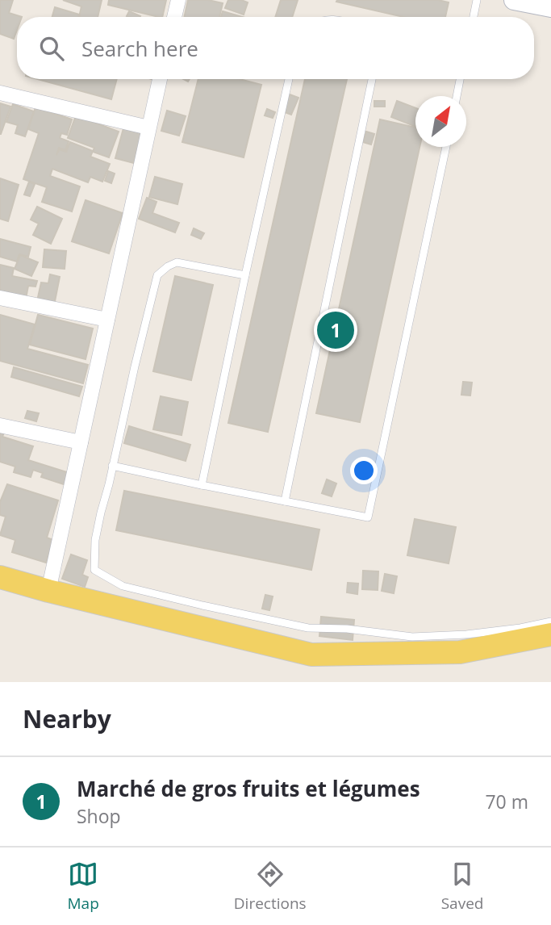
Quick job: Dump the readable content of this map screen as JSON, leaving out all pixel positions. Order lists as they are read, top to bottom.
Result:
{
  "north": "top right",
  "page": {
    "search": "Search here",
    "pins": "1",
    "heading": "Nearby",
    "list": [
      {
        "mark": "1",
        "name": "Marché de gros fruits et légumes",
        "note": "Shop",
        "value": "70 m"
      }
    ],
    "nav": ["Map", "Directions", "Saved"]
  }
}
